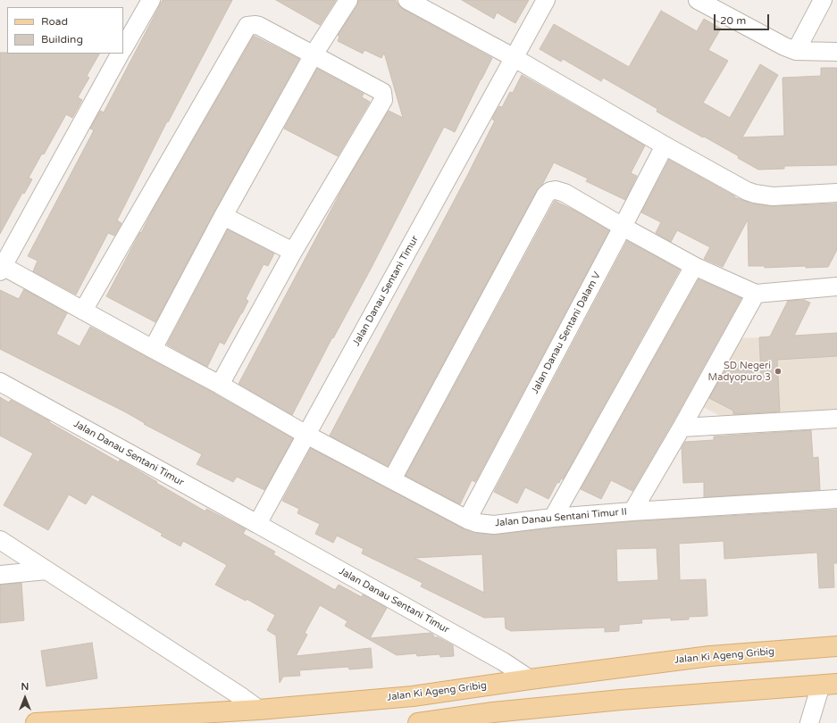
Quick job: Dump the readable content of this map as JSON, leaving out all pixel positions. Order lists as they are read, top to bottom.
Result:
{
  "streets": {
    "main road": ["Jalan Ki Ageng Gribig"],
    "street": ["Jalan Danau Sentani Timur", "Jalan Danau Sentani Dalam V", "Jalan Danau Sentani Timur II"]
  },
  "crossings": [
    ["Jalan Danau Sentani Timur", "Jalan Danau Sentani Timur II"],
    ["Jalan Danau Sentani Timur", "Jalan Ki Ageng Gribig"],
    ["Jalan Danau Sentani Dalam V", "Jalan Danau Sentani Timur II"]
  ],
  "places": ["SD Negeri Madyopuro 3"],
  "legend": ["Road", "Building"],
  "scale_bar": "20 m",
  "north": "top"
}
